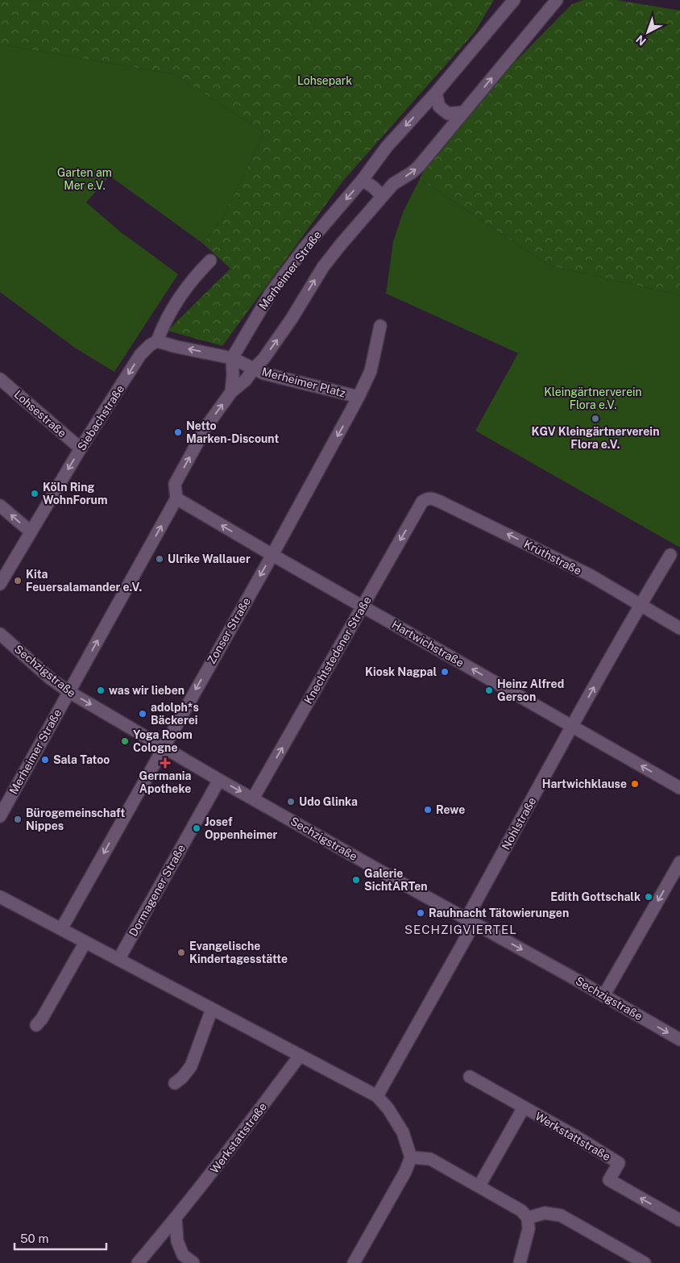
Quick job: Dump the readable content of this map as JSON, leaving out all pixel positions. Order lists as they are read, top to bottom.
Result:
{
  "streets": {
    "street": [
      "Merheimer Straße",
      "Merheimer Platz",
      "Lohsestraße",
      "Siebachstraße",
      "Krüthstraße",
      "Zonser Straße",
      "Hartwichstraße",
      "Knechtstedener Straße",
      "Sechzigstraße",
      "Nohlstraße",
      "Dormagener Straße",
      "Werkstattstraße"
    ]
  },
  "crossings": [
    ["Merheimer Straße", "Merheimer Platz"],
    ["Merheimer Straße", "Hartwichstraße"],
    ["Merheimer Straße", "Sechzigstraße"],
    ["Merheimer Platz", "Siebachstraße"],
    ["Merheimer Platz", "Zonser Straße"],
    ["Lohsestraße", "Siebachstraße"],
    ["Krüthstraße", "Knechtstedener Straße"],
    ["Krüthstraße", "Nohlstraße"],
    ["Zonser Straße", "Hartwichstraße"],
    ["Zonser Straße", "Sechzigstraße"],
    ["Hartwichstraße", "Knechtstedener Straße"],
    ["Hartwichstraße", "Nohlstraße"],
    ["Knechtstedener Straße", "Sechzigstraße"],
    ["Sechzigstraße", "Nohlstraße"],
    ["Sechzigstraße", "Dormagener Straße"]
  ],
  "one_way": [
    "Merheimer Platz",
    "Siebachstraße",
    "Krüthstraße",
    "Zonser Straße",
    "Hartwichstraße",
    "Sechzigstraße"
  ],
  "districts": ["SECHZIGVIERTEL"],
  "parks": ["Lohsepark", "Garten am Mer e.V.", "Kleingärtnerverein Flora e.V."],
  "places": {
    "other": [
      "KGV Kleingärtnerverein Flora e.V.",
      "Netto Marken-Discount",
      "Köln Ring WohnForum",
      "Ulrike Wallauer",
      "Kita Feuersalamander e.V.",
      "Kiosk Nagpal",
      "was wir lieben",
      "Heinz Alfred Gerson",
      "adolph*s Bäckerei",
      "Yoga Room Cologne",
      "Sala Tatoo",
      "Hartwichklause",
      "Udo Glinka",
      "Rewe",
      "Bürogemeinschaft Nippes",
      "Josef Oppenheimer",
      "Galerie SichtARTen",
      "Edith Gottschalk",
      "Rauhnacht Tätowierungen",
      "Evangelische Kindertagesstätte"
    ],
    "health": ["Germania Apotheke"]
  },
  "scale_bar": "50 m",
  "north": "bottom left"
}
